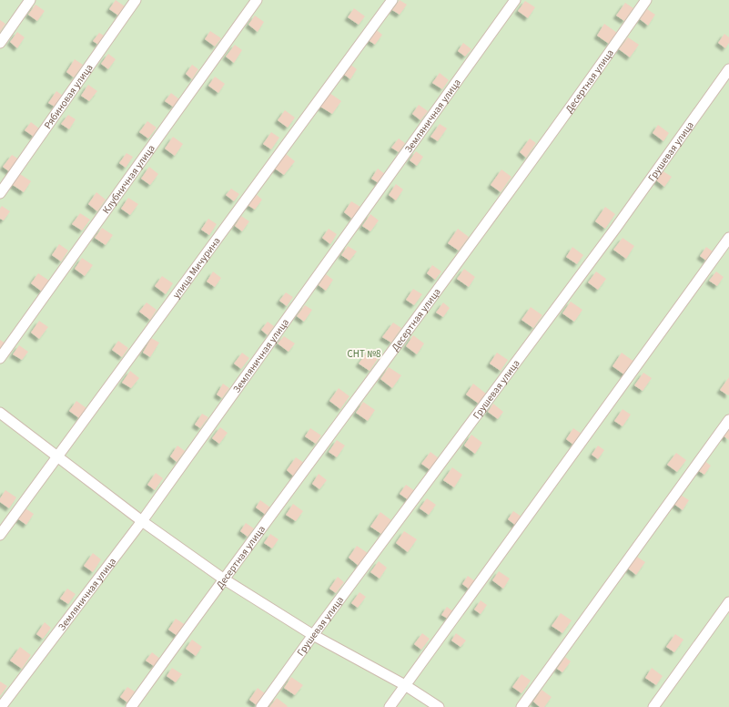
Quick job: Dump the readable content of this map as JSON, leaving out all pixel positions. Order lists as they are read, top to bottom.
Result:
{
  "streets": {
    "street": [
      "Десертная улица",
      "Рябиновая улица",
      "Земляничная улица",
      "Грушевая улица",
      "Клубничная улица",
      "улица Мичурина"
    ]
  },
  "parks": ["СНТ №8"]
}
